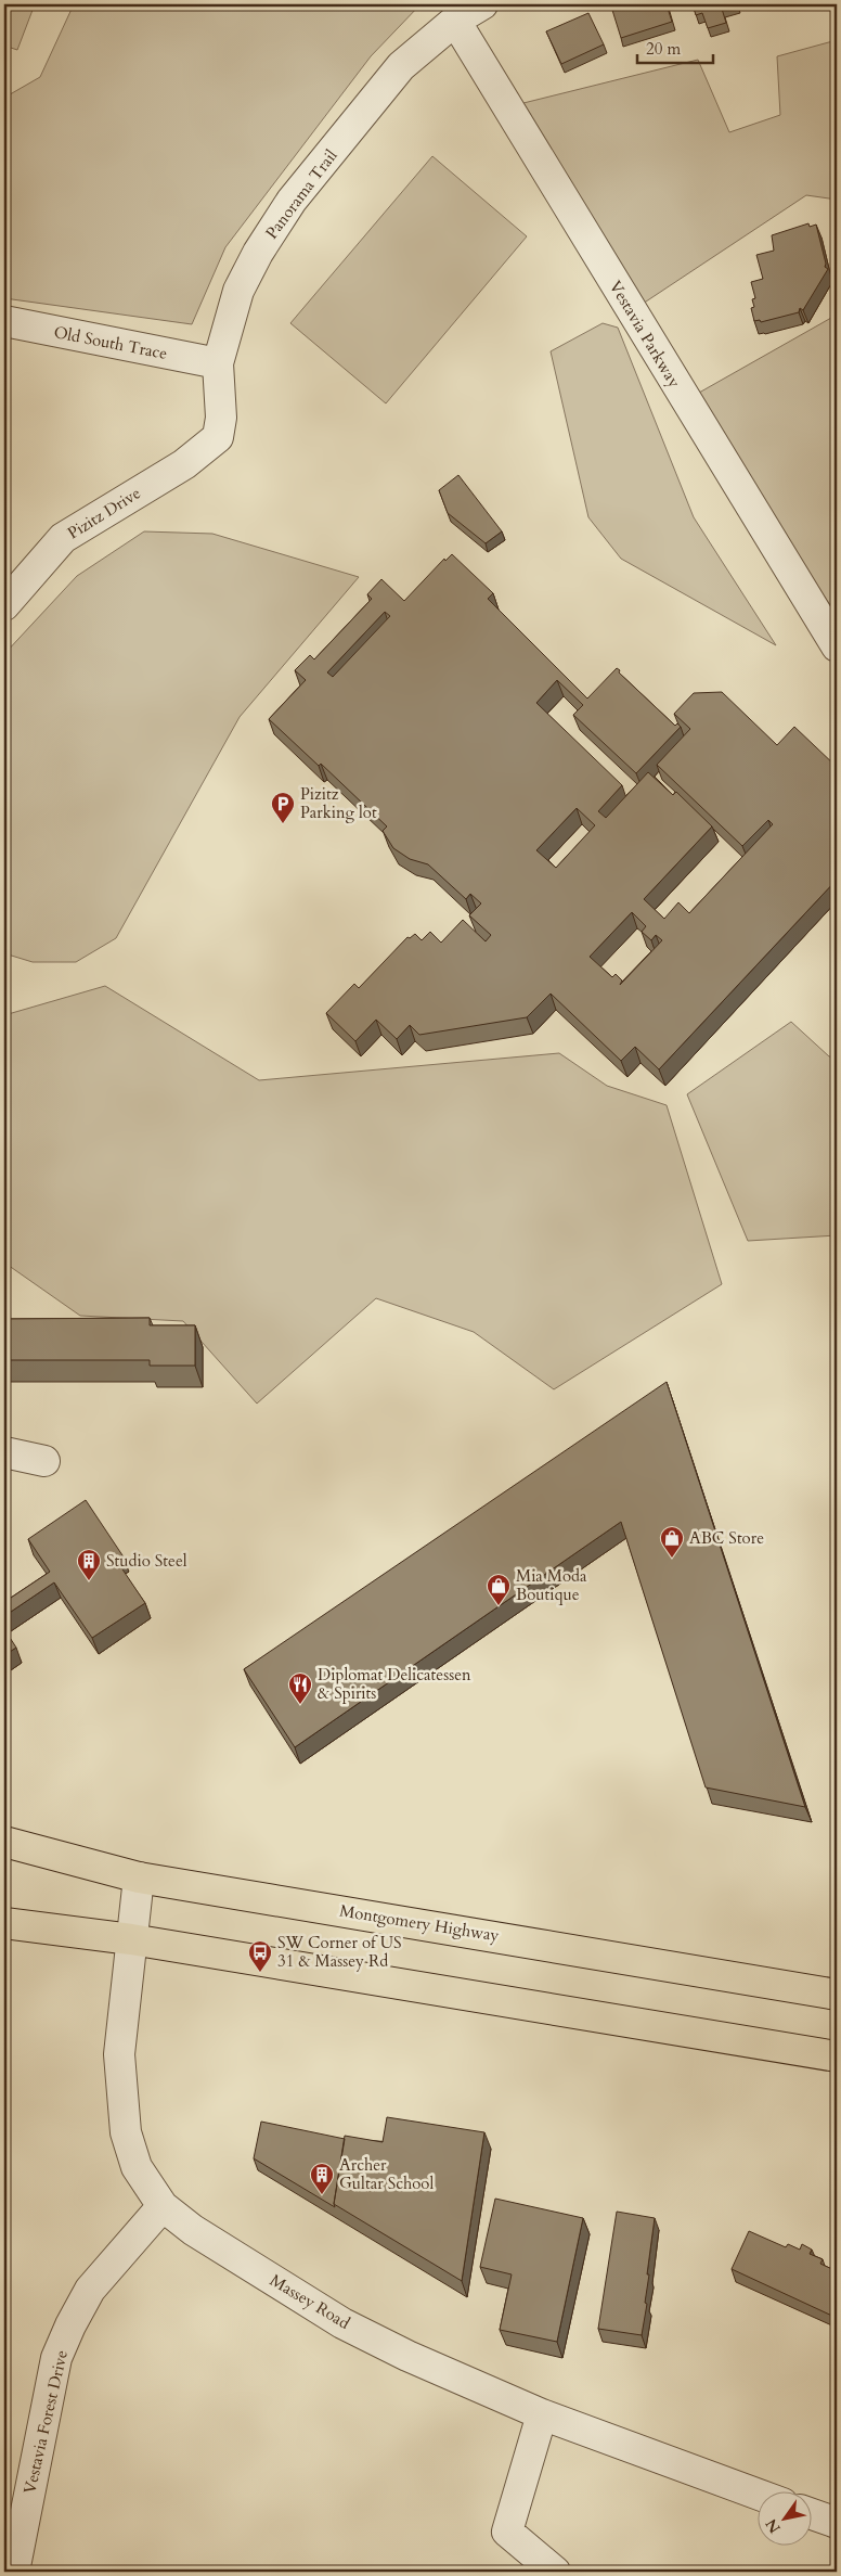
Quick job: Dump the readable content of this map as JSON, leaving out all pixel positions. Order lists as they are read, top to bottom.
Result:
{
  "streets": {
    "main road": ["Montgomery Highway"],
    "street": [
      "Panorama Trail",
      "Vestavia Parkway",
      "Old South Trace",
      "Pizitz Drive",
      "Massey Road",
      "Vestavia Forest Drive"
    ]
  },
  "crossings": [
    ["Panorama Trail", "Vestavia Parkway"],
    ["Panorama Trail", "Old South Trace"],
    ["Panorama Trail", "Pizitz Drive"],
    ["Montgomery Highway", "Massey Road"],
    ["Massey Road", "Vestavia Forest Drive"]
  ],
  "places": {
    "parking": ["Pizitz Parking lot"],
    "shop": ["ABC Store", "Mia Moda Boutique"],
    "building": ["Studio Steel", "Archer Gultar School"],
    "restaurant": ["Diplomat Delicatessen & Spirits"],
    "bus stop": ["SW Corner of US 31 & Massey Rd"]
  },
  "scale_bar": "20 m",
  "north": "bottom left"
}
